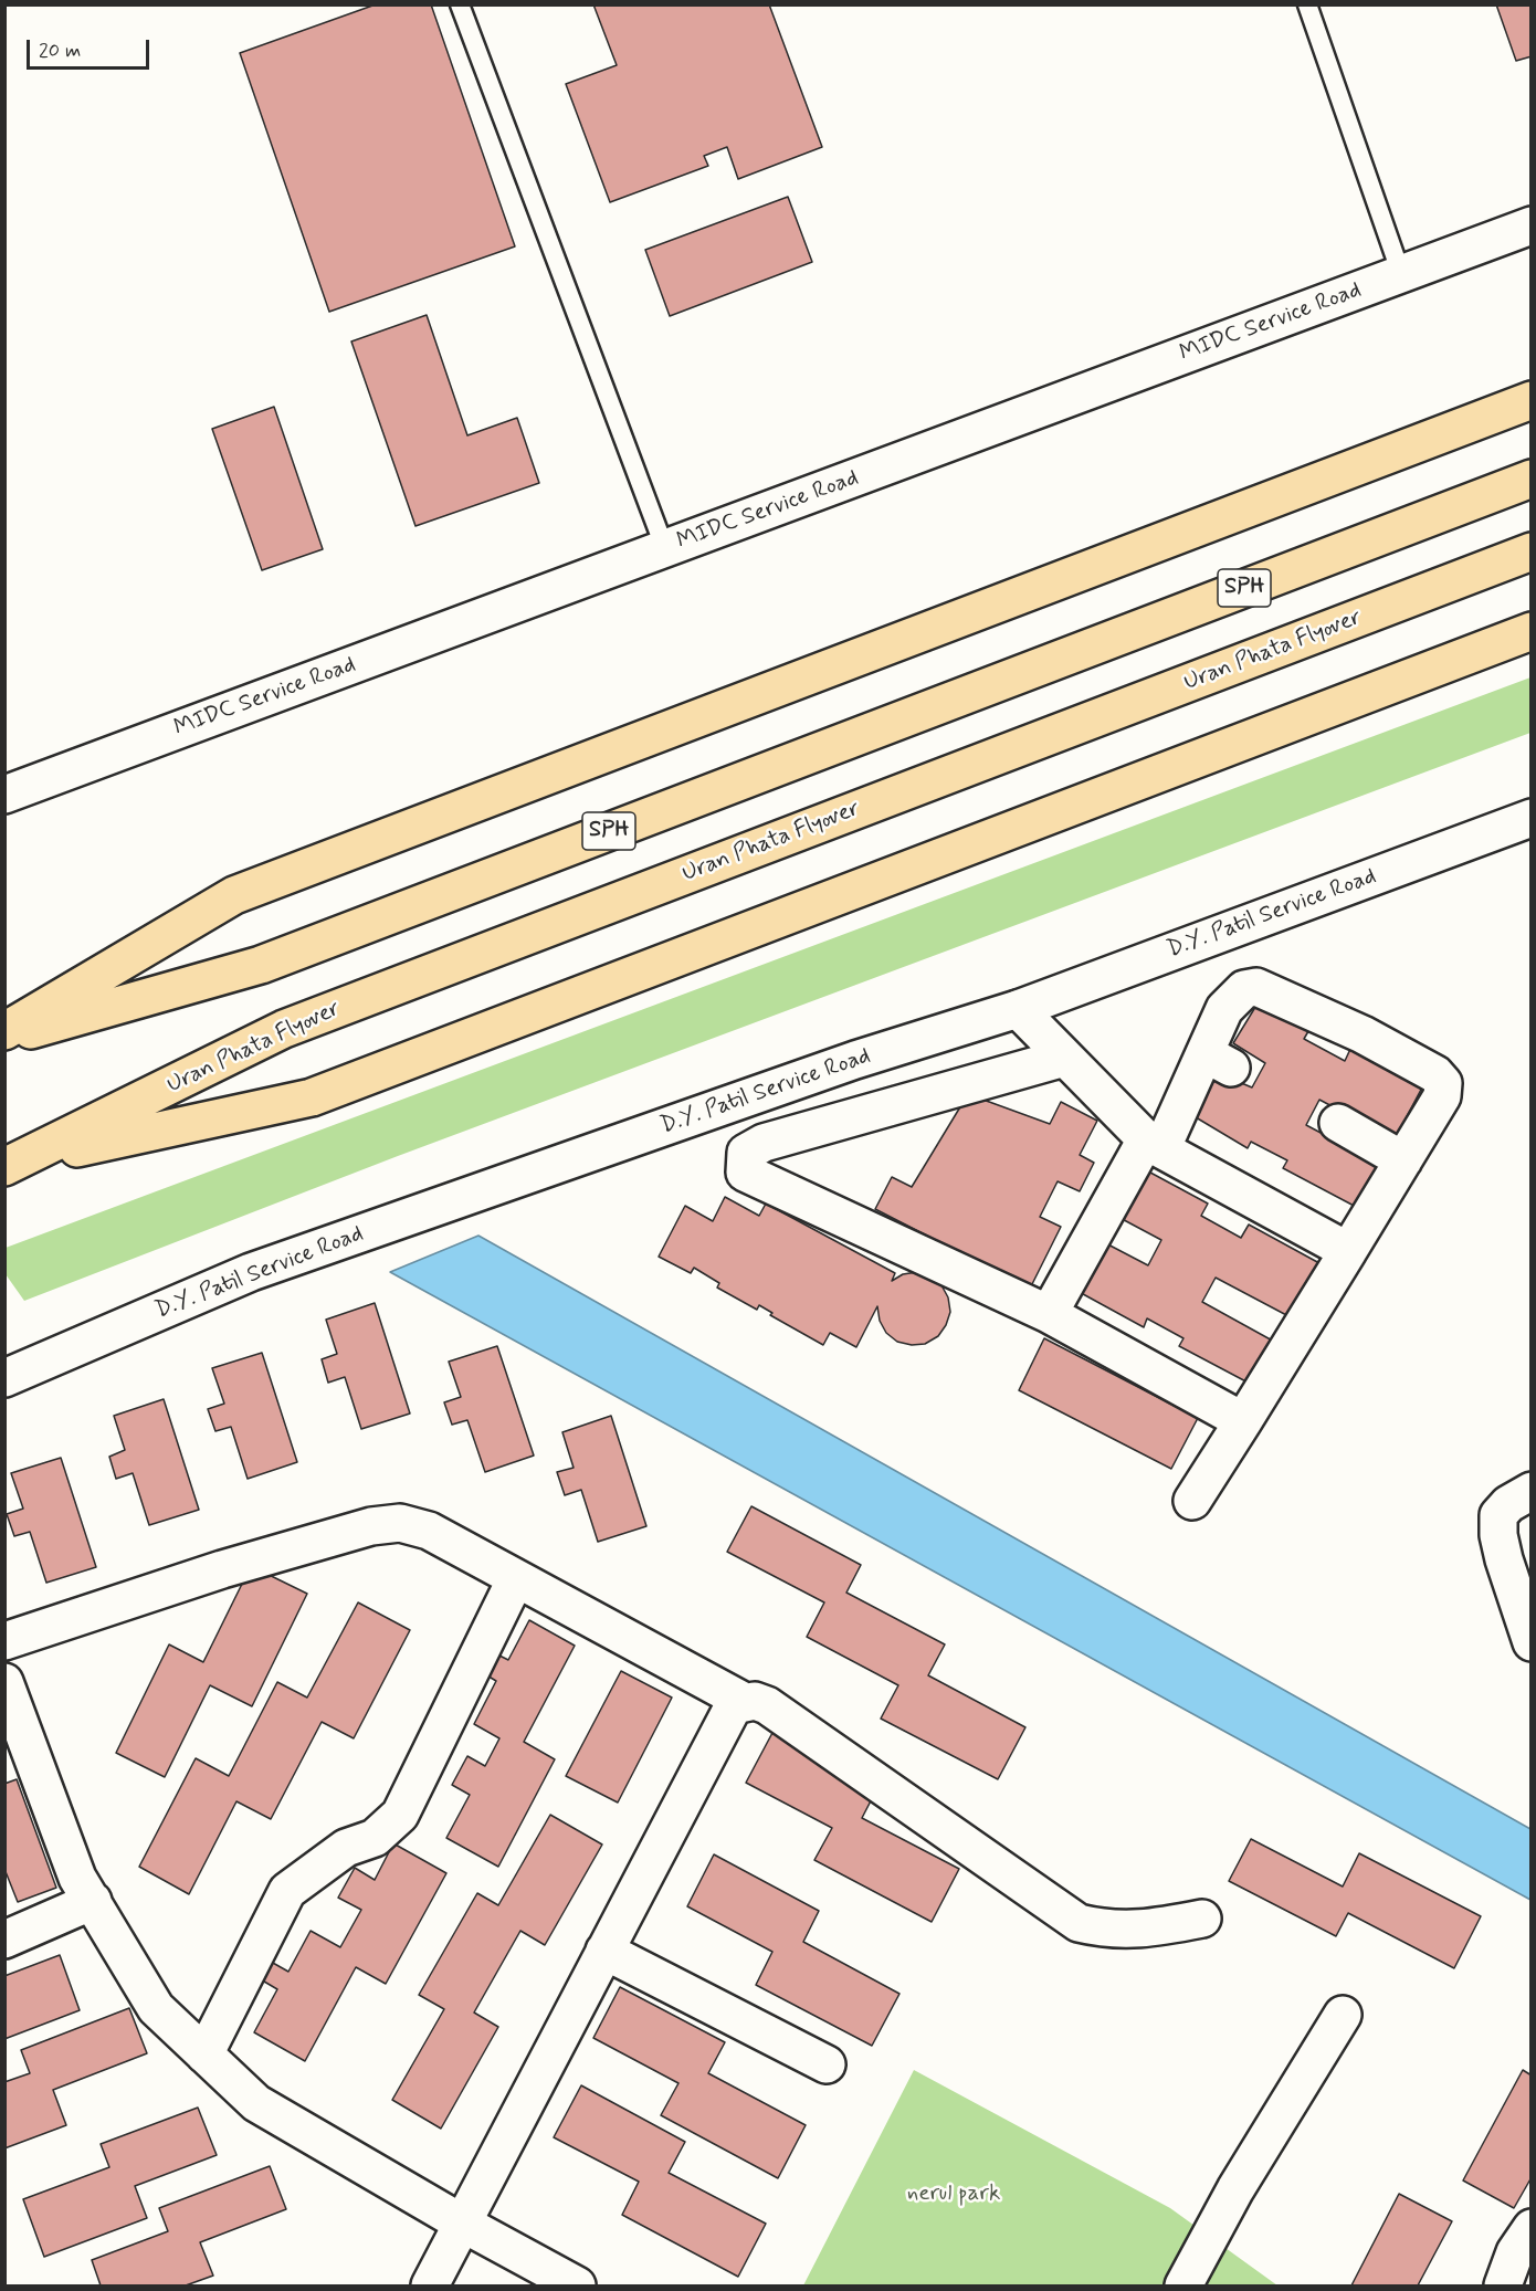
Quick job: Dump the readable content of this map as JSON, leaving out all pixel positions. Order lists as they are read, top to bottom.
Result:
{
  "streets": {
    "highway": ["SPH", "Uran Phata Flyover"],
    "street": ["MIDC Service Road", "D.Y. Patil Service Road"]
  },
  "parks": ["nerul park"],
  "scale_bar": "20 m"
}
